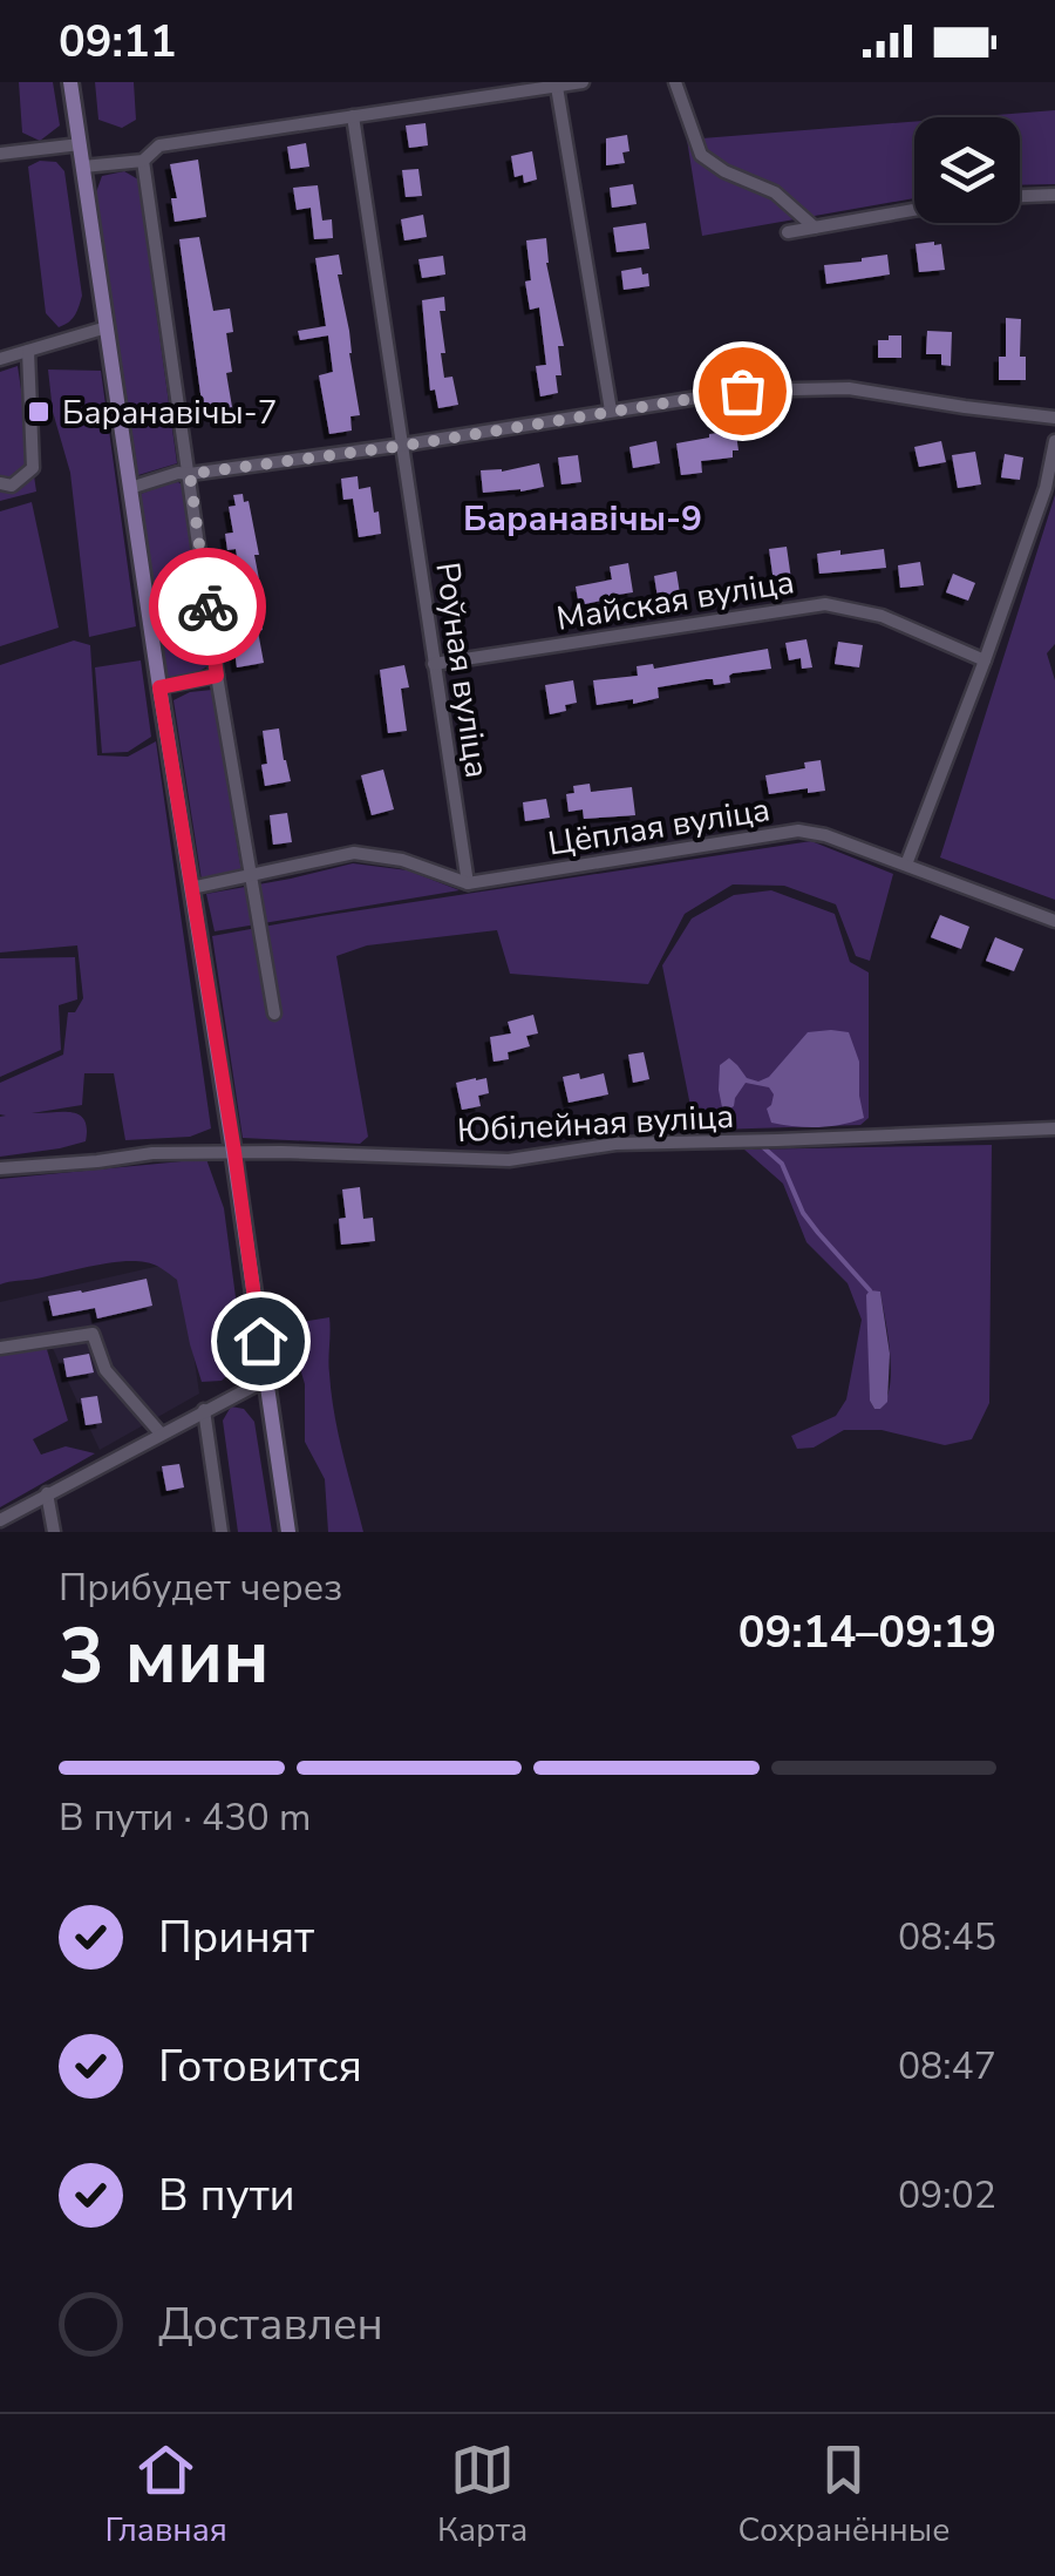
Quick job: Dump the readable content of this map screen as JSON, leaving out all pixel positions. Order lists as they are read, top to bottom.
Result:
{
  "streets": {
    "street": [
      "Майская вуліца",
      "Роўная вуліца",
      "Цёплая вуліца",
      "Юбілейная вуліца"
    ]
  },
  "crossings": [
    ["Майская вуліца", "Роўная вуліца"],
    ["Роўная вуліца", "Цёплая вуліца"]
  ],
  "districts": ["Баранавічы-9"],
  "places": {
    "transit": ["Баранавічы-7"]
  },
  "page": {
    "status": "09:11",
    "heading": ["3 мин", "Прибудет через", "09:14–09:19"],
    "bar": "В пути · 430 m",
    "list": [
      ["Принят", "08:45"],
      ["Готовится", "08:47"],
      ["В пути", "09:02"],
      "Доставлен"
    ],
    "tabs": ["Главная", "Карта", "Сохранённые"]
  }
}
